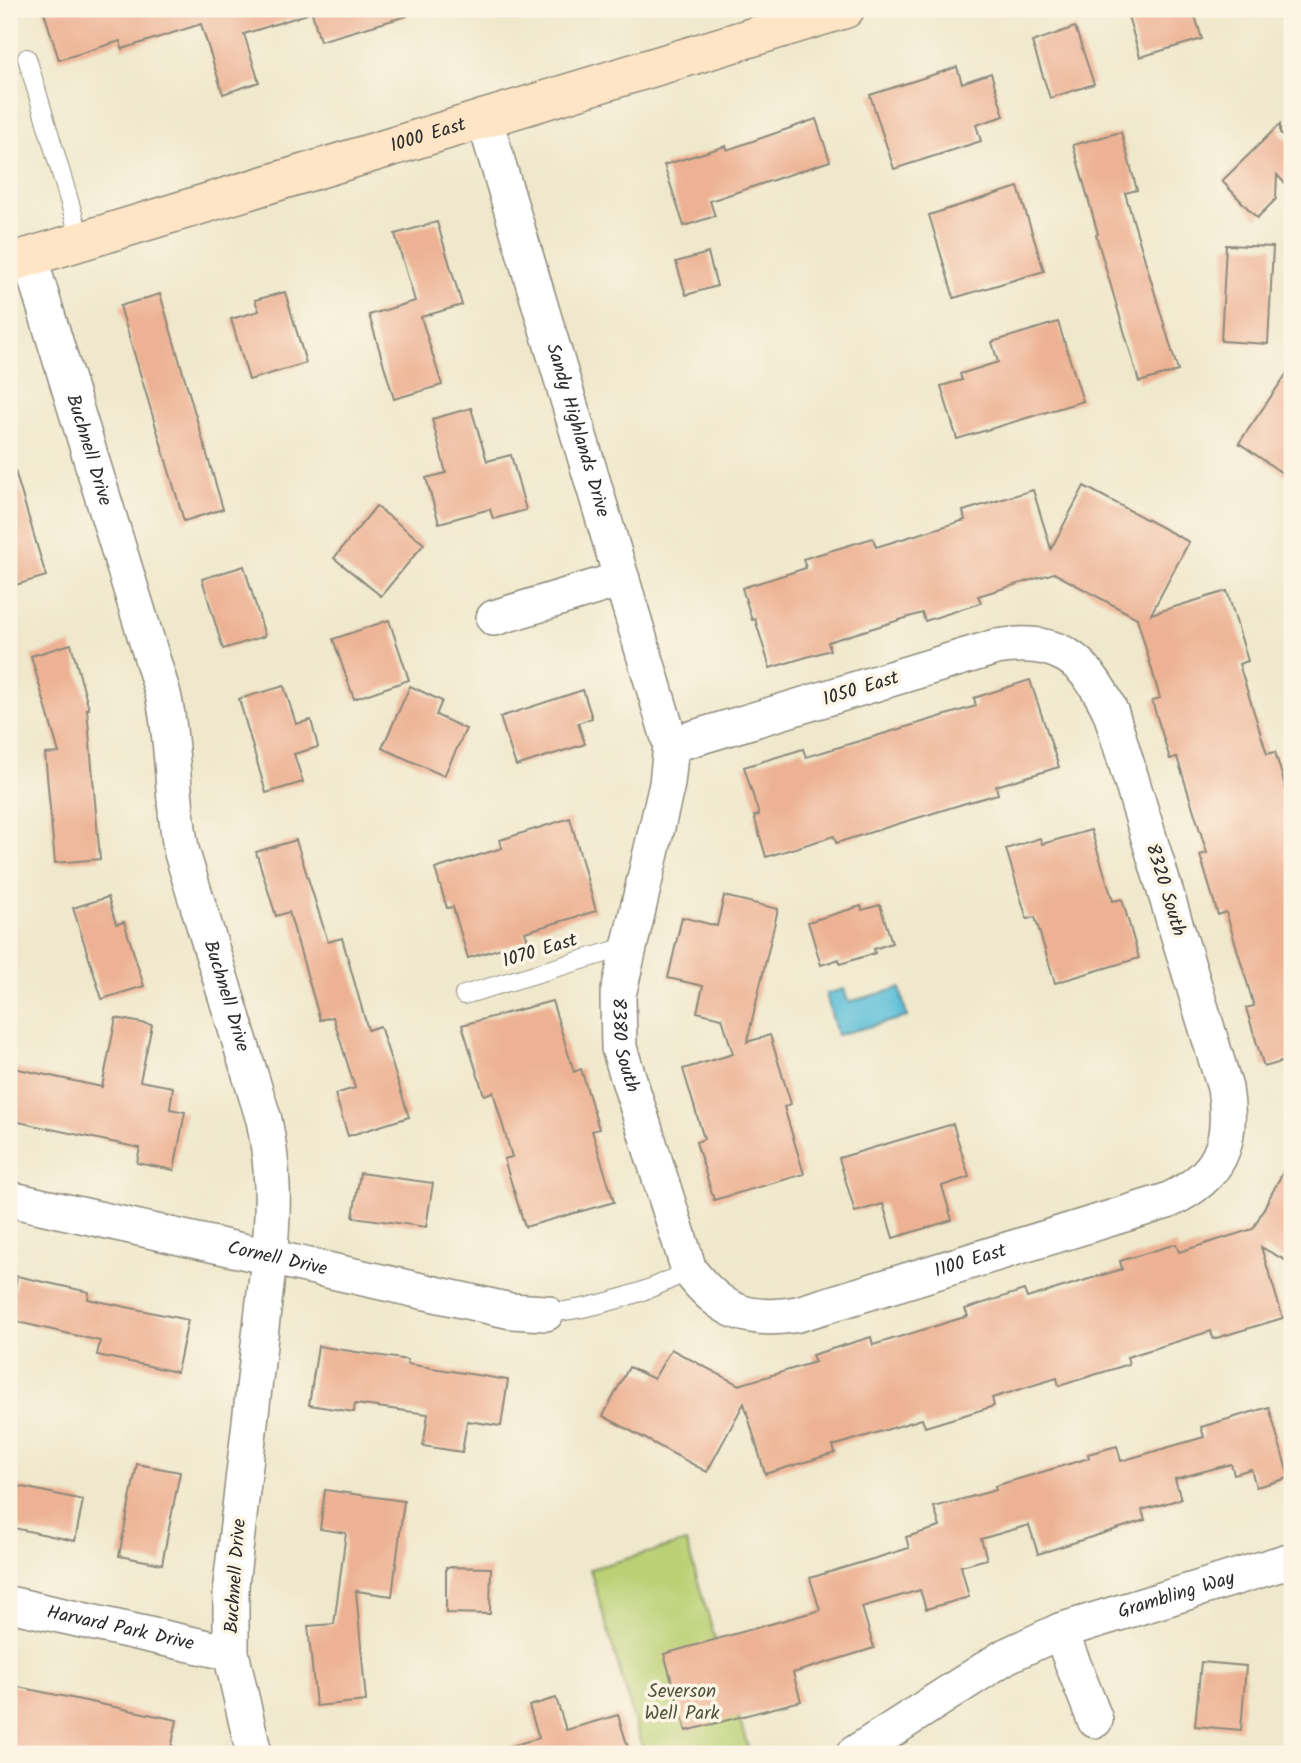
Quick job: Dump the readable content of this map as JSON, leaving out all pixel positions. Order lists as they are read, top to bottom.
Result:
{
  "streets": {
    "street": [
      "1000 East",
      "Sandy Highlands Drive",
      "Buchnell Drive",
      "1050 East",
      "8320 South",
      "8380 South",
      "Cornell Drive",
      "1100 East",
      "Grambling Way",
      "Harvard Park Drive"
    ],
    "lane": ["1070 East"]
  },
  "crossings": [
    ["1000 East", "Sandy Highlands Drive"],
    ["1000 East", "Buchnell Drive"],
    ["Sandy Highlands Drive", "1050 East"],
    ["Sandy Highlands Drive", "8380 South"],
    ["Buchnell Drive", "Cornell Drive"],
    ["Buchnell Drive", "Harvard Park Drive"],
    ["1050 East", "8320 South"],
    ["1050 East", "8380 South"],
    ["8320 South", "1100 East"],
    ["1070 East", "8380 South"],
    ["8380 South", "1100 East"]
  ],
  "parks": ["Severson Well Park"]
}
